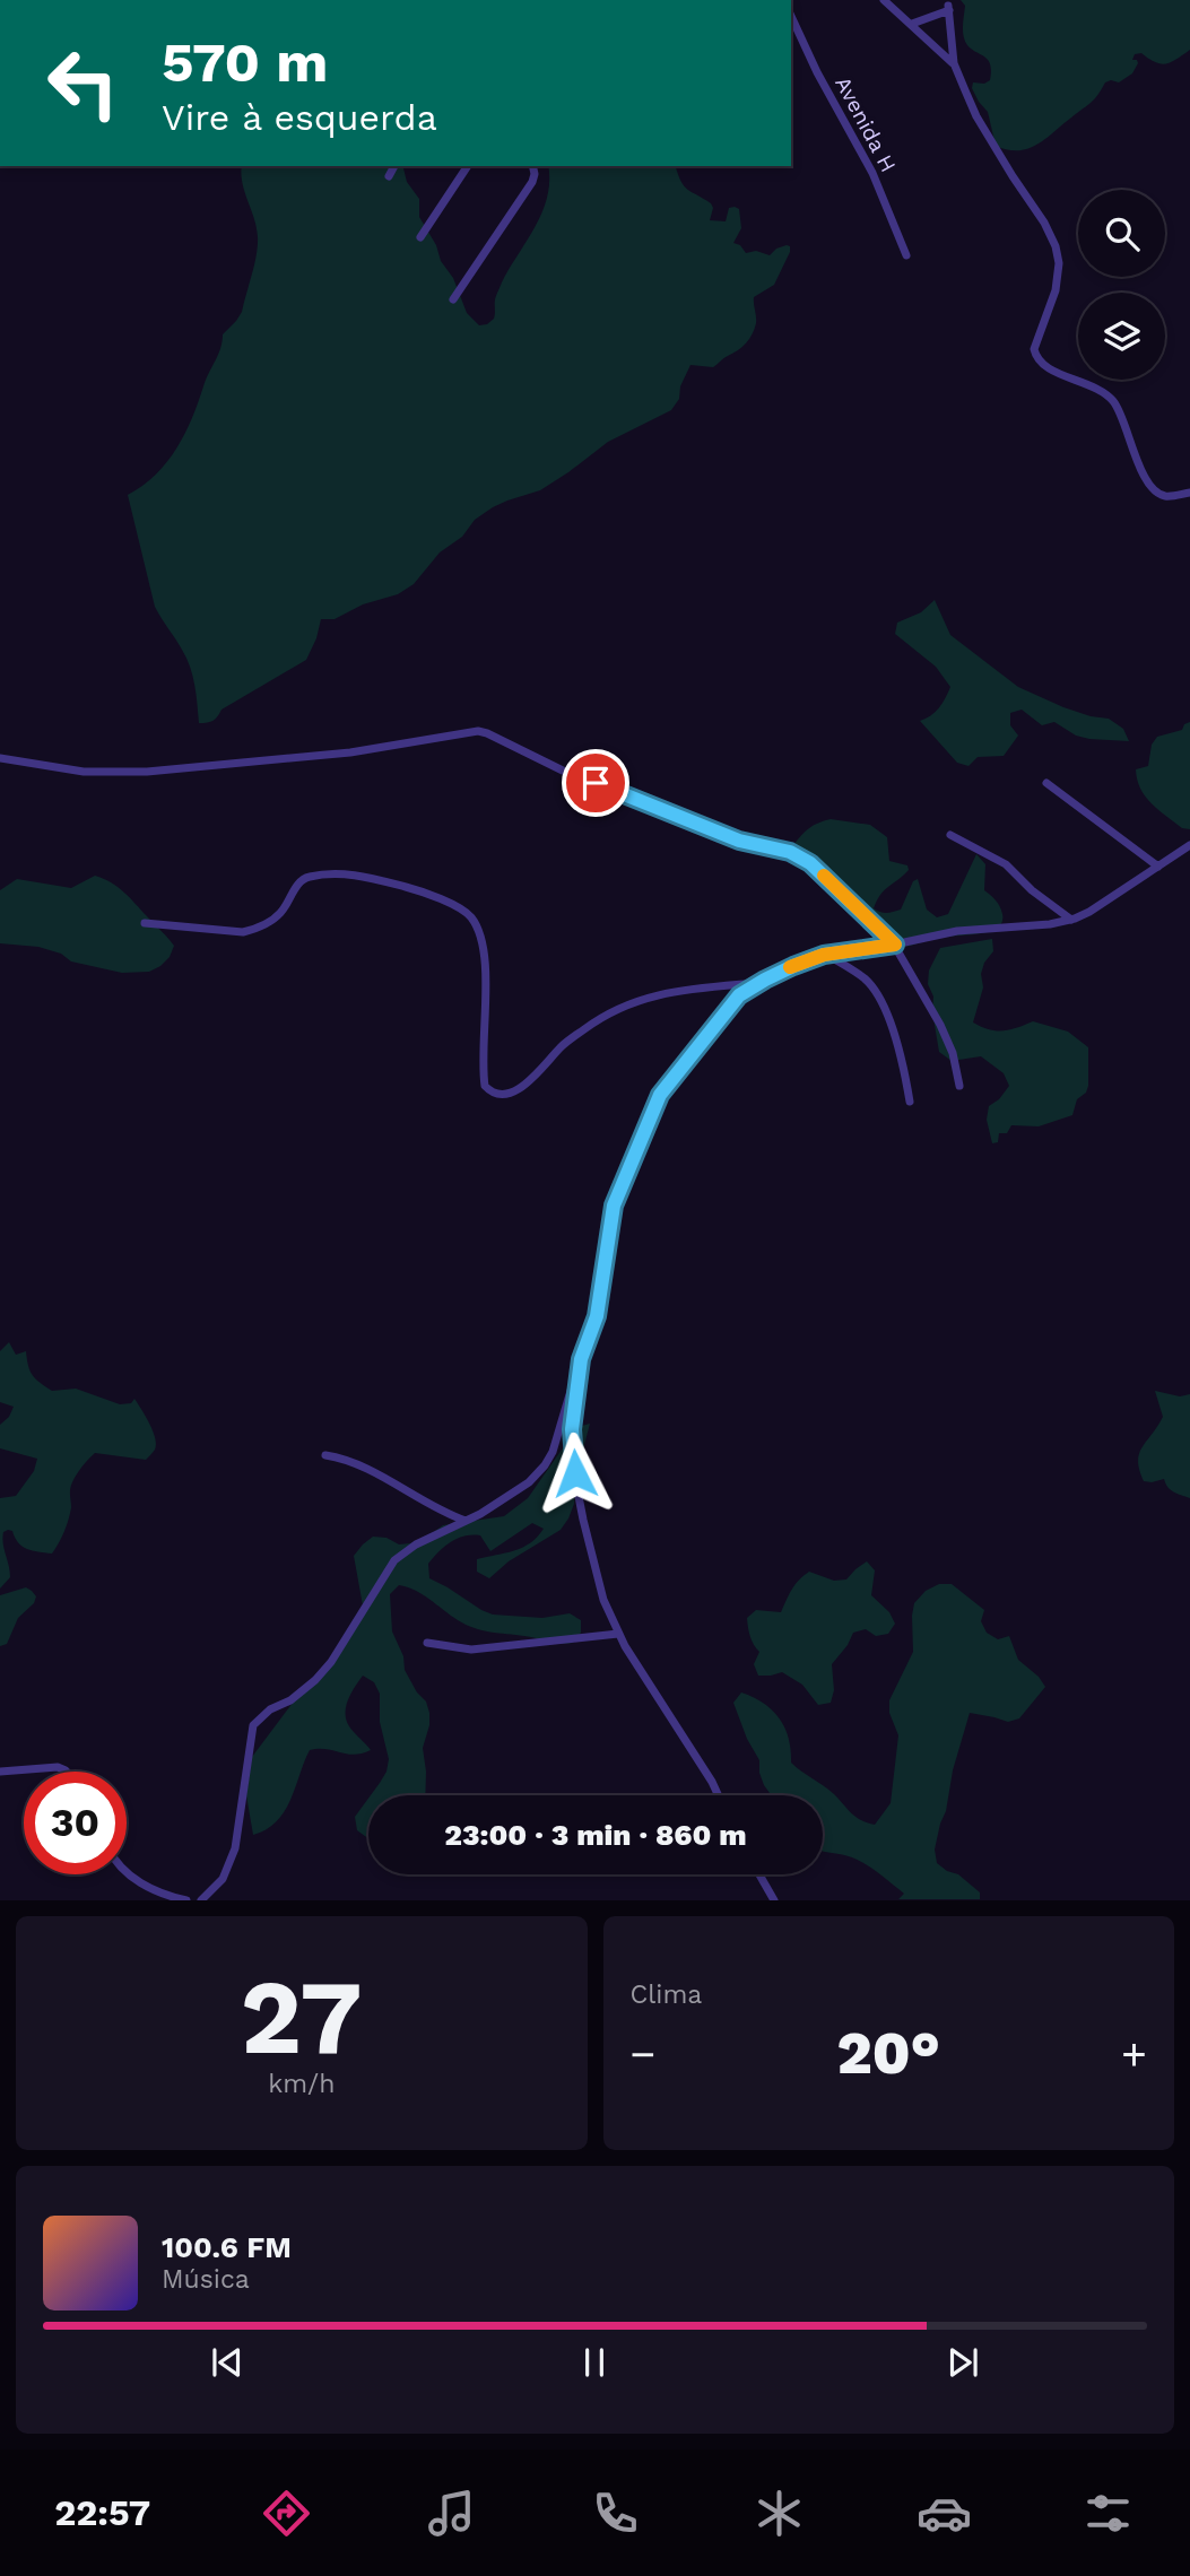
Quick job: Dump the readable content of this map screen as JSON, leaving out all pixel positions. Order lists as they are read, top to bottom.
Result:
{
  "streets": {
    "street": ["Avenida H"]
  },
  "page": {
    "turn": ["570 m", "Vire à esquerda"],
    "limit": "30",
    "trip": "23:00 · 3 min · 860 m",
    "tile": [
      ["27", "km/h"],
      "Clima"
    ],
    "heat": ["−", "20°", "+"],
    "song": ["100.6 FM", "Música"],
    "tabs": "22:57"
  }
}
